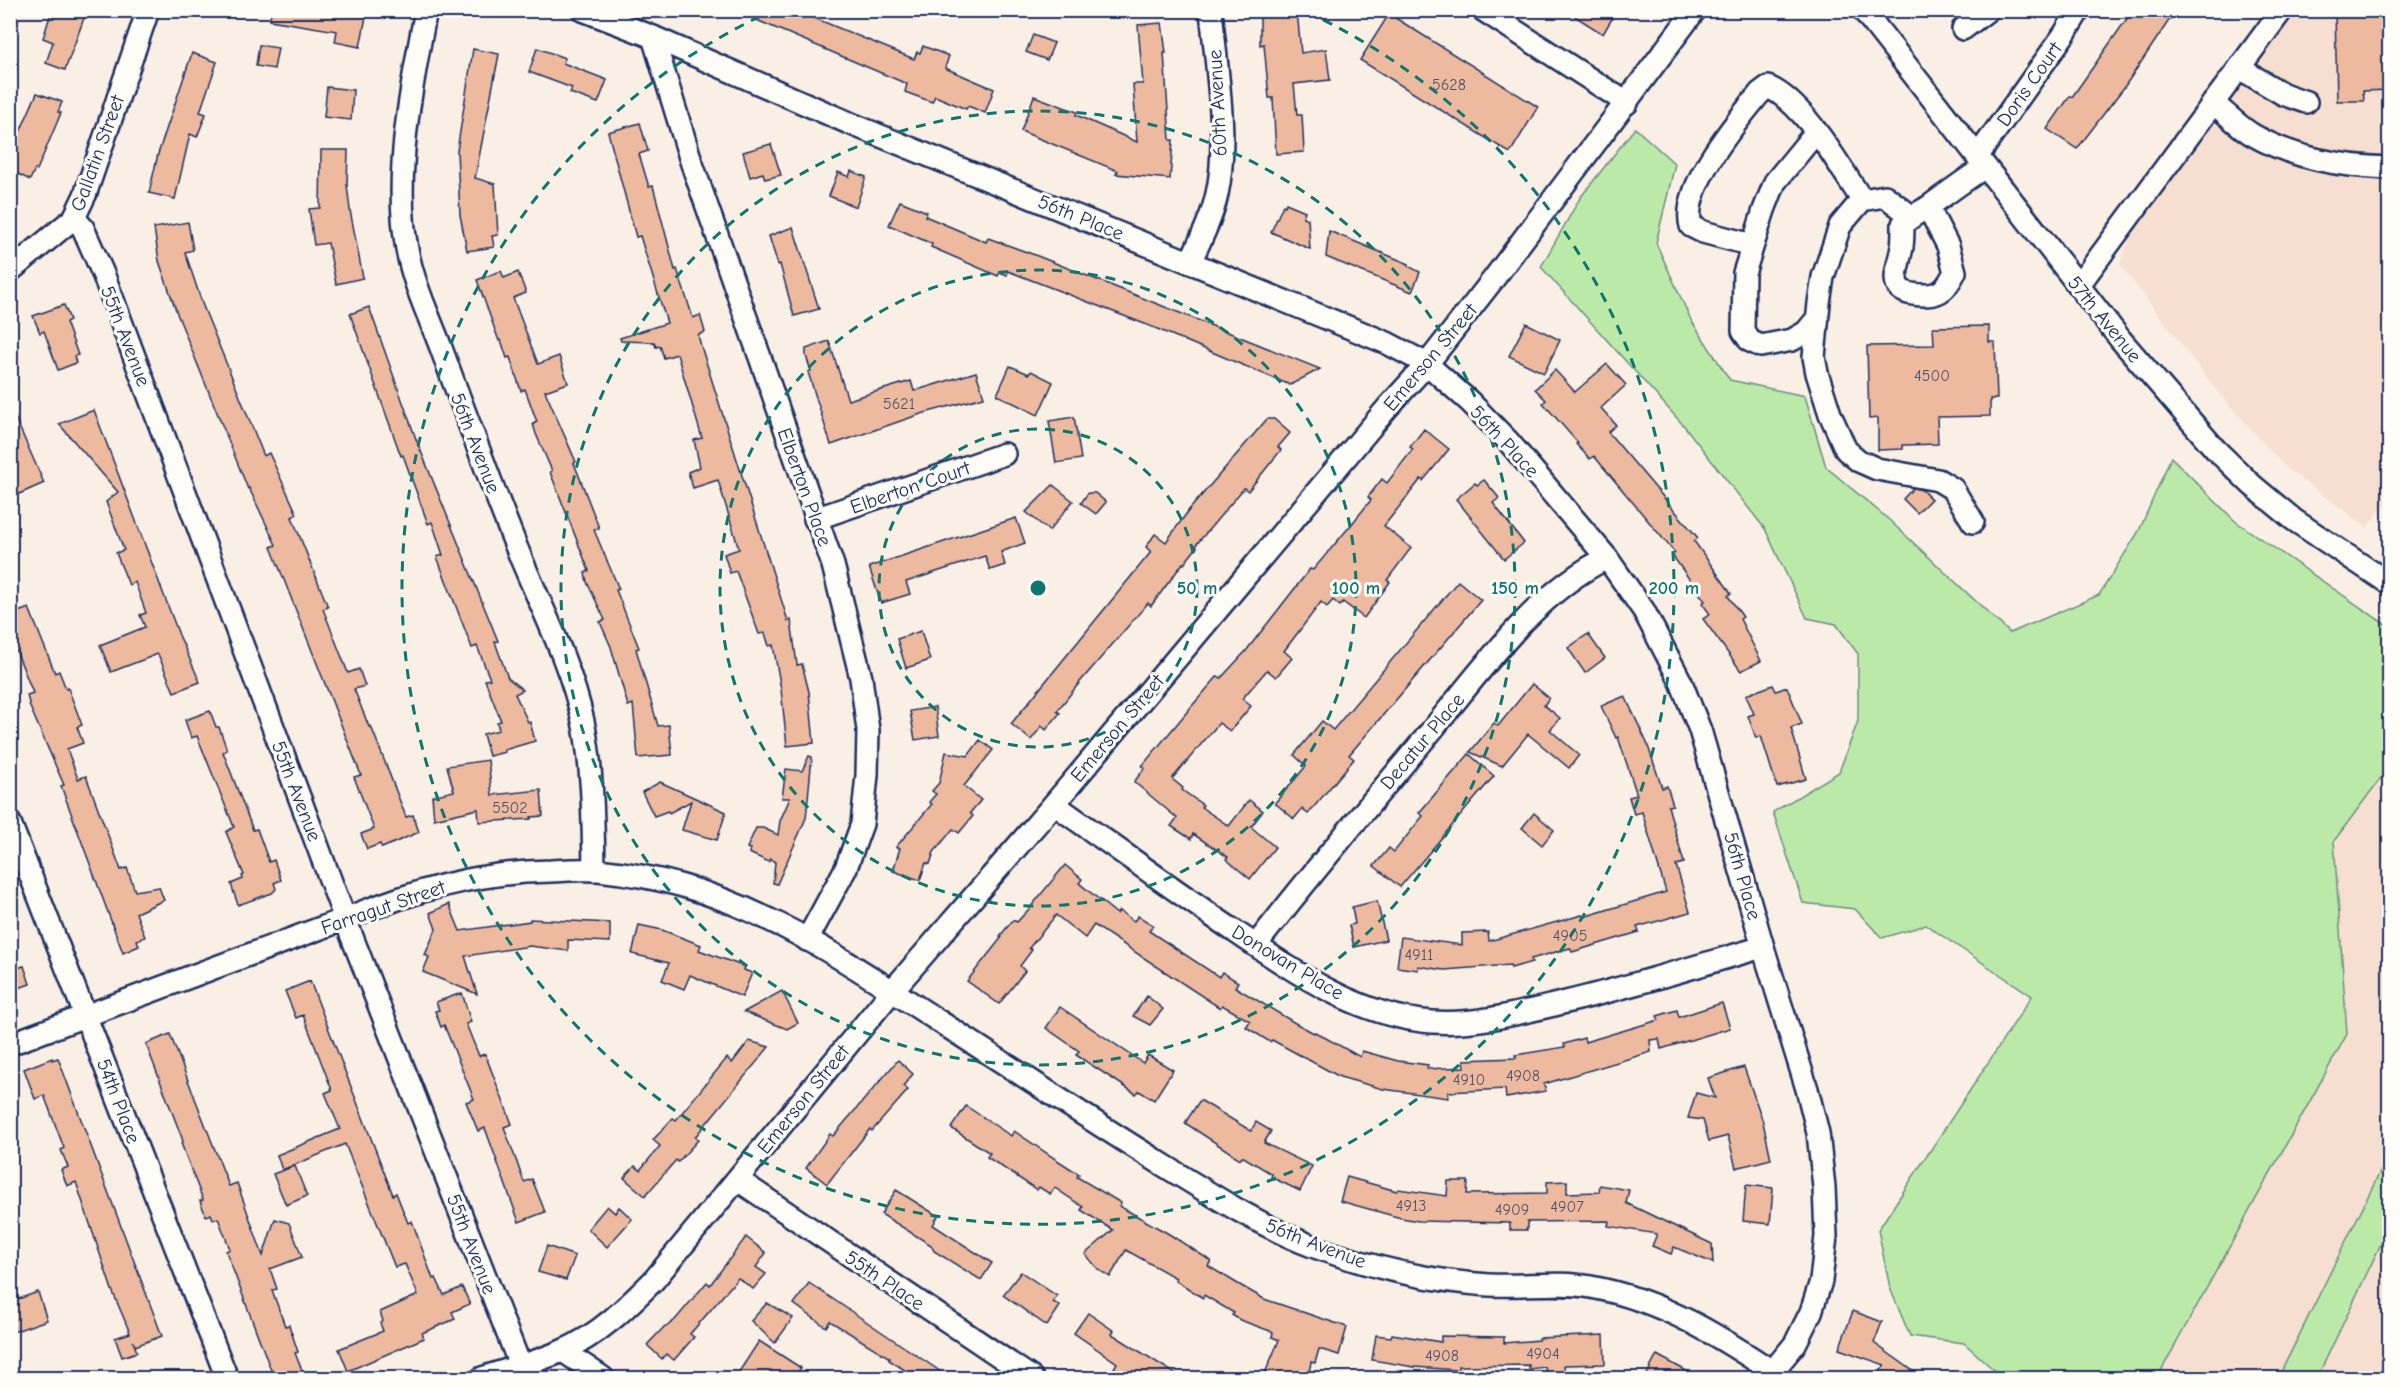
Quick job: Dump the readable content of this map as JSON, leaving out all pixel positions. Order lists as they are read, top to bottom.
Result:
{
  "streets": {
    "street": [
      "Doris Court",
      "60th Avenue",
      "Gallatin Street",
      "56th Place",
      "57th Avenue",
      "55th Avenue",
      "Emerson Street",
      "56th Avenue",
      "Elberton Place",
      "Elberton Court",
      "Decatur Place",
      "Farragut Street",
      "Donovan Place",
      "54th Place",
      "55th Place"
    ]
  },
  "crossings": [
    ["Doris Court", "57th Avenue"],
    ["60th Avenue", "56th Place"],
    ["Gallatin Street", "55th Avenue"],
    ["56th Place", "Emerson Street"],
    ["56th Place", "56th Avenue"],
    ["56th Place", "Elberton Place"],
    ["56th Place", "Decatur Place"],
    ["56th Place", "Donovan Place"],
    ["55th Avenue", "Emerson Street"],
    ["55th Avenue", "Farragut Street"],
    ["Emerson Street", "56th Avenue"],
    ["Emerson Street", "Farragut Street"],
    ["Emerson Street", "Donovan Place"],
    ["Emerson Street", "55th Place"],
    ["56th Avenue", "Farragut Street"],
    ["Elberton Place", "Elberton Court"],
    ["Elberton Place", "Farragut Street"],
    ["Decatur Place", "Donovan Place"],
    ["Farragut Street", "54th Place"]
  ],
  "house_numbers": [
    "5628",
    "4500",
    "5621",
    "5502",
    "4905",
    "4911",
    "4908",
    "4910",
    "4913",
    "4907",
    "4909",
    "4904",
    "4908"
  ],
  "rings": [
    "50 m",
    "100 m",
    "150 m",
    "200 m"
  ]
}
